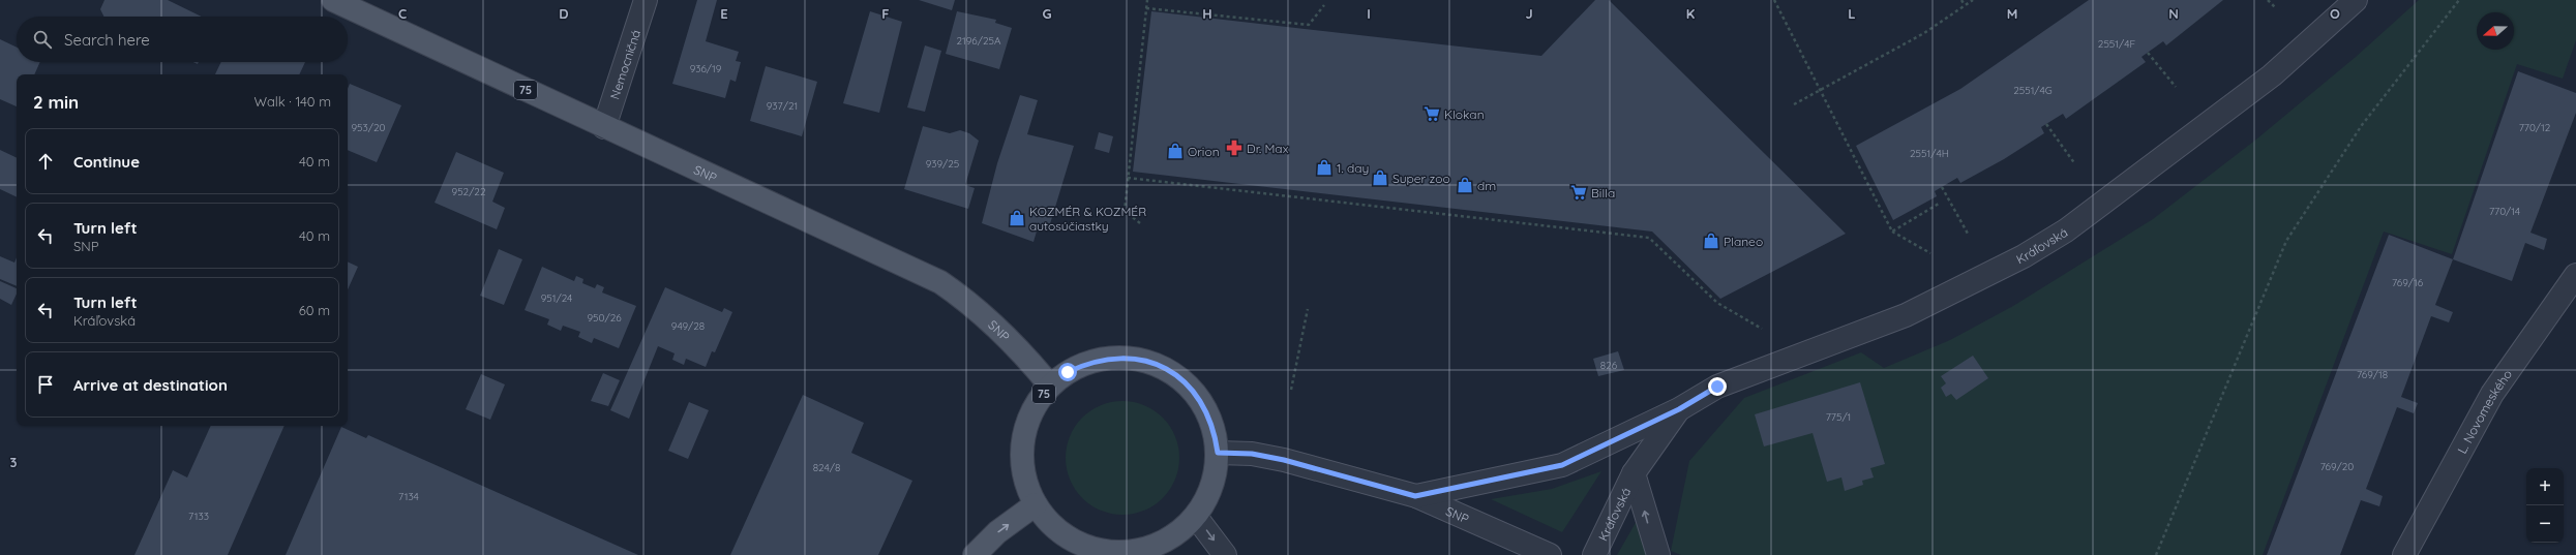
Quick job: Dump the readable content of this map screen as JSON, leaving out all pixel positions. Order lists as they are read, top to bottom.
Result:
{
  "streets": {
    "main road": ["75", "SNP"],
    "street": ["Nemocničná", "Kráľovská", "L. Novomeského"]
  },
  "crossings": [
    ["Nemocničná", "SNP"],
    ["75", "SNP"],
    ["SNP", "Kráľovská"]
  ],
  "places": {
    "supermarket": ["Klokan", "Billa"],
    "pharmacy": ["Dr. Max"],
    "shop": [
      "Orion",
      "1. day",
      "Super zoo",
      "dm",
      "KOZMÉR & KOZMÉR autosúčiastky",
      "Planeo"
    ]
  },
  "house_numbers": [
    "2196/25A",
    "2551/4F",
    "936/19",
    "2551/4G",
    "937/21",
    "953/20",
    "770/12",
    "2551/4H",
    "939/25",
    "952/22",
    "770/14",
    "769/16",
    "951/24",
    "950/26",
    "949/28",
    "826",
    "769/18",
    "775/1",
    "769/20",
    "824/8",
    "7134",
    "7133"
  ],
  "north": "left",
  "page": {
    "search": "Search here",
    "heading": ["2 min", "Walk · 140 m"],
    "list": [
      ["Continue", "40 m"],
      ["Turn left", "SNP", "40 m"],
      ["Turn left", "Kráľovská", "60 m"],
      "Arrive at destination"
    ],
    "map_buttons": ["+", "−"]
  },
  "grid": {
    "columns": [
      "C",
      "D",
      "E",
      "F",
      "G",
      "H",
      "I",
      "J",
      "K",
      "L",
      "M",
      "N",
      "O"
    ],
    "rows": ["3"]
  }
}
